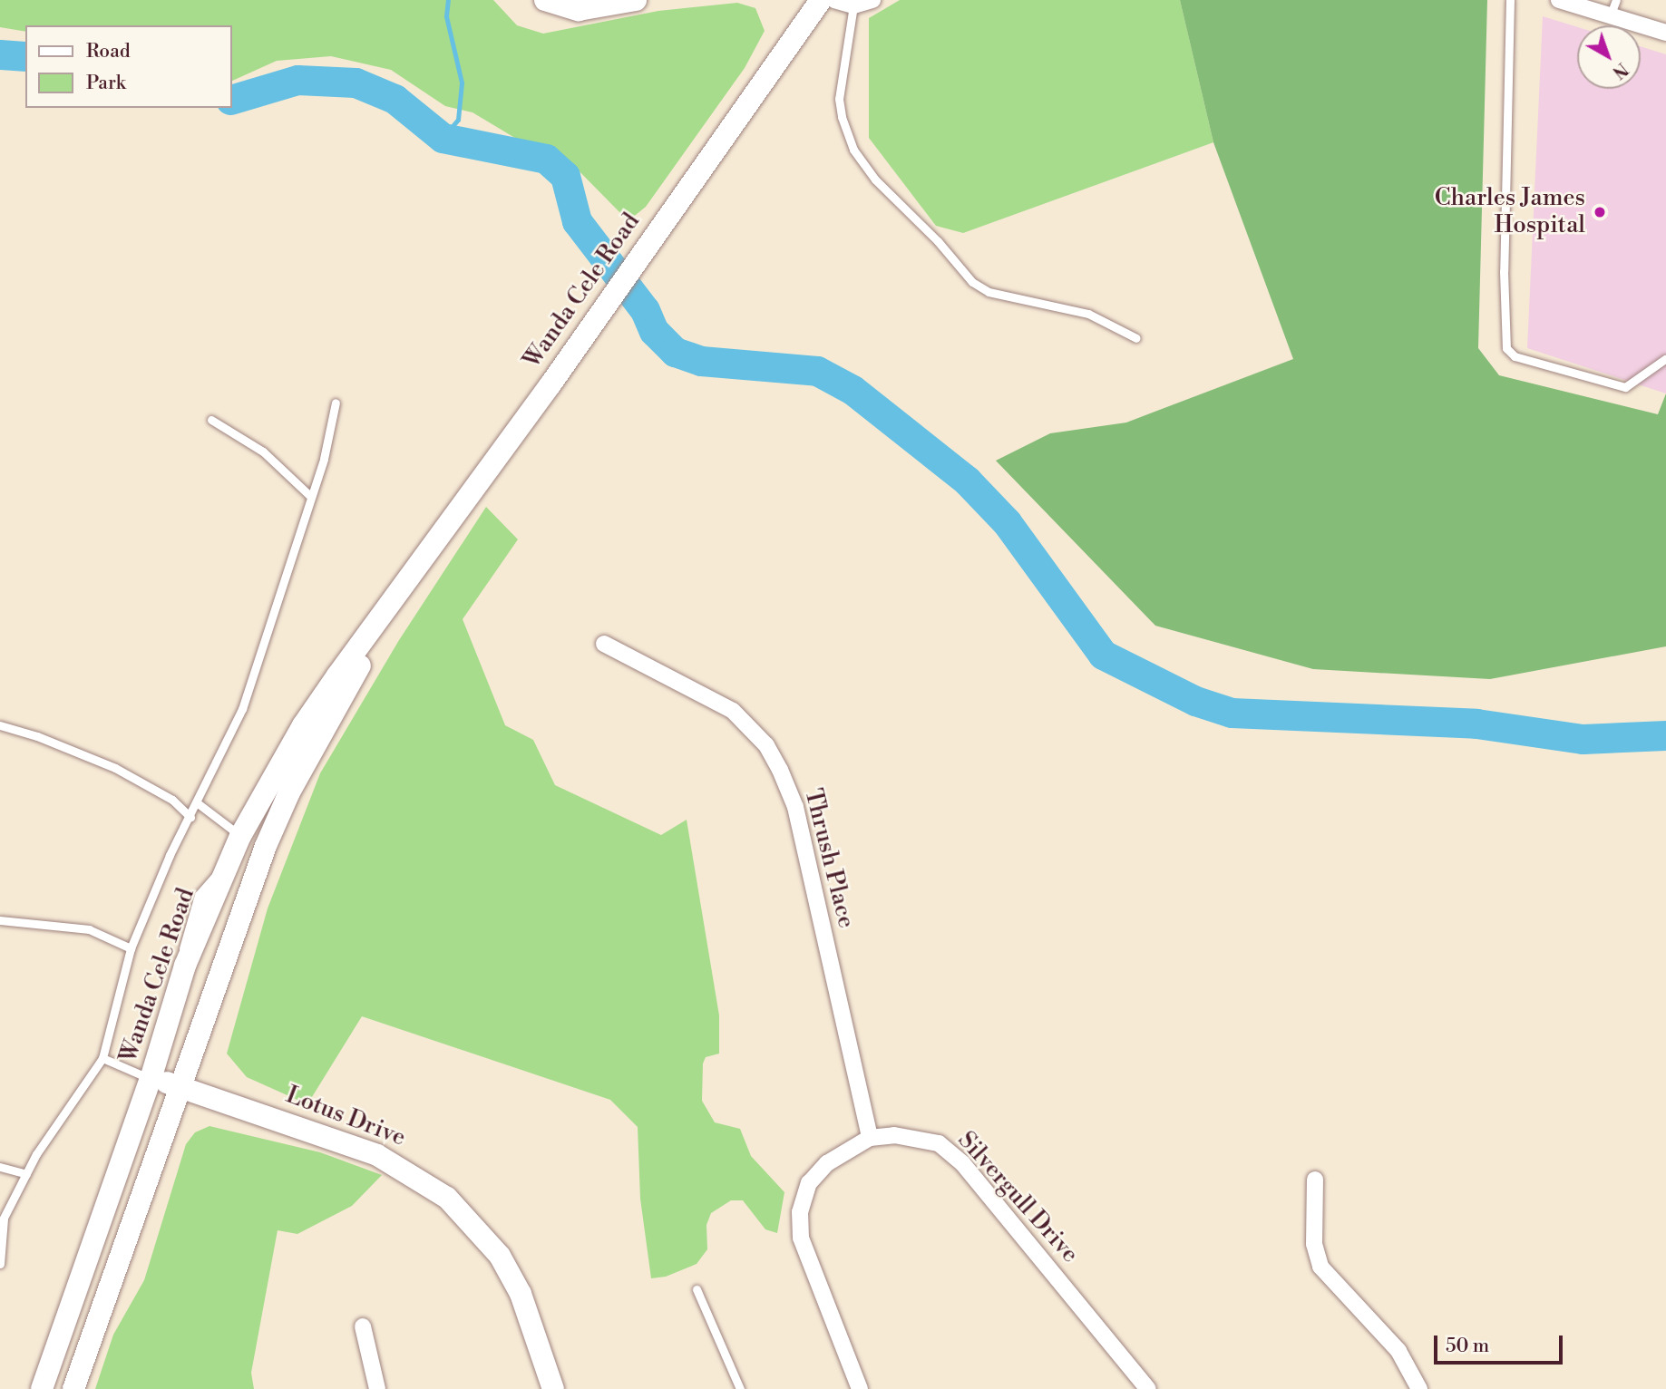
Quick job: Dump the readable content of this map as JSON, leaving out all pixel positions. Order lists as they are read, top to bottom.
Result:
{
  "streets": {
    "street": [
      "Wanda Cele Road",
      "Thrush Place",
      "Lotus Drive",
      "Silvergull Drive"
    ]
  },
  "crossings": [
    ["Wanda Cele Road", "Lotus Drive"],
    ["Thrush Place", "Silvergull Drive"]
  ],
  "places": ["Charles James Hospital"],
  "legend": ["Road", "Park"],
  "scale_bar": "50 m",
  "north": "bottom right"
}
